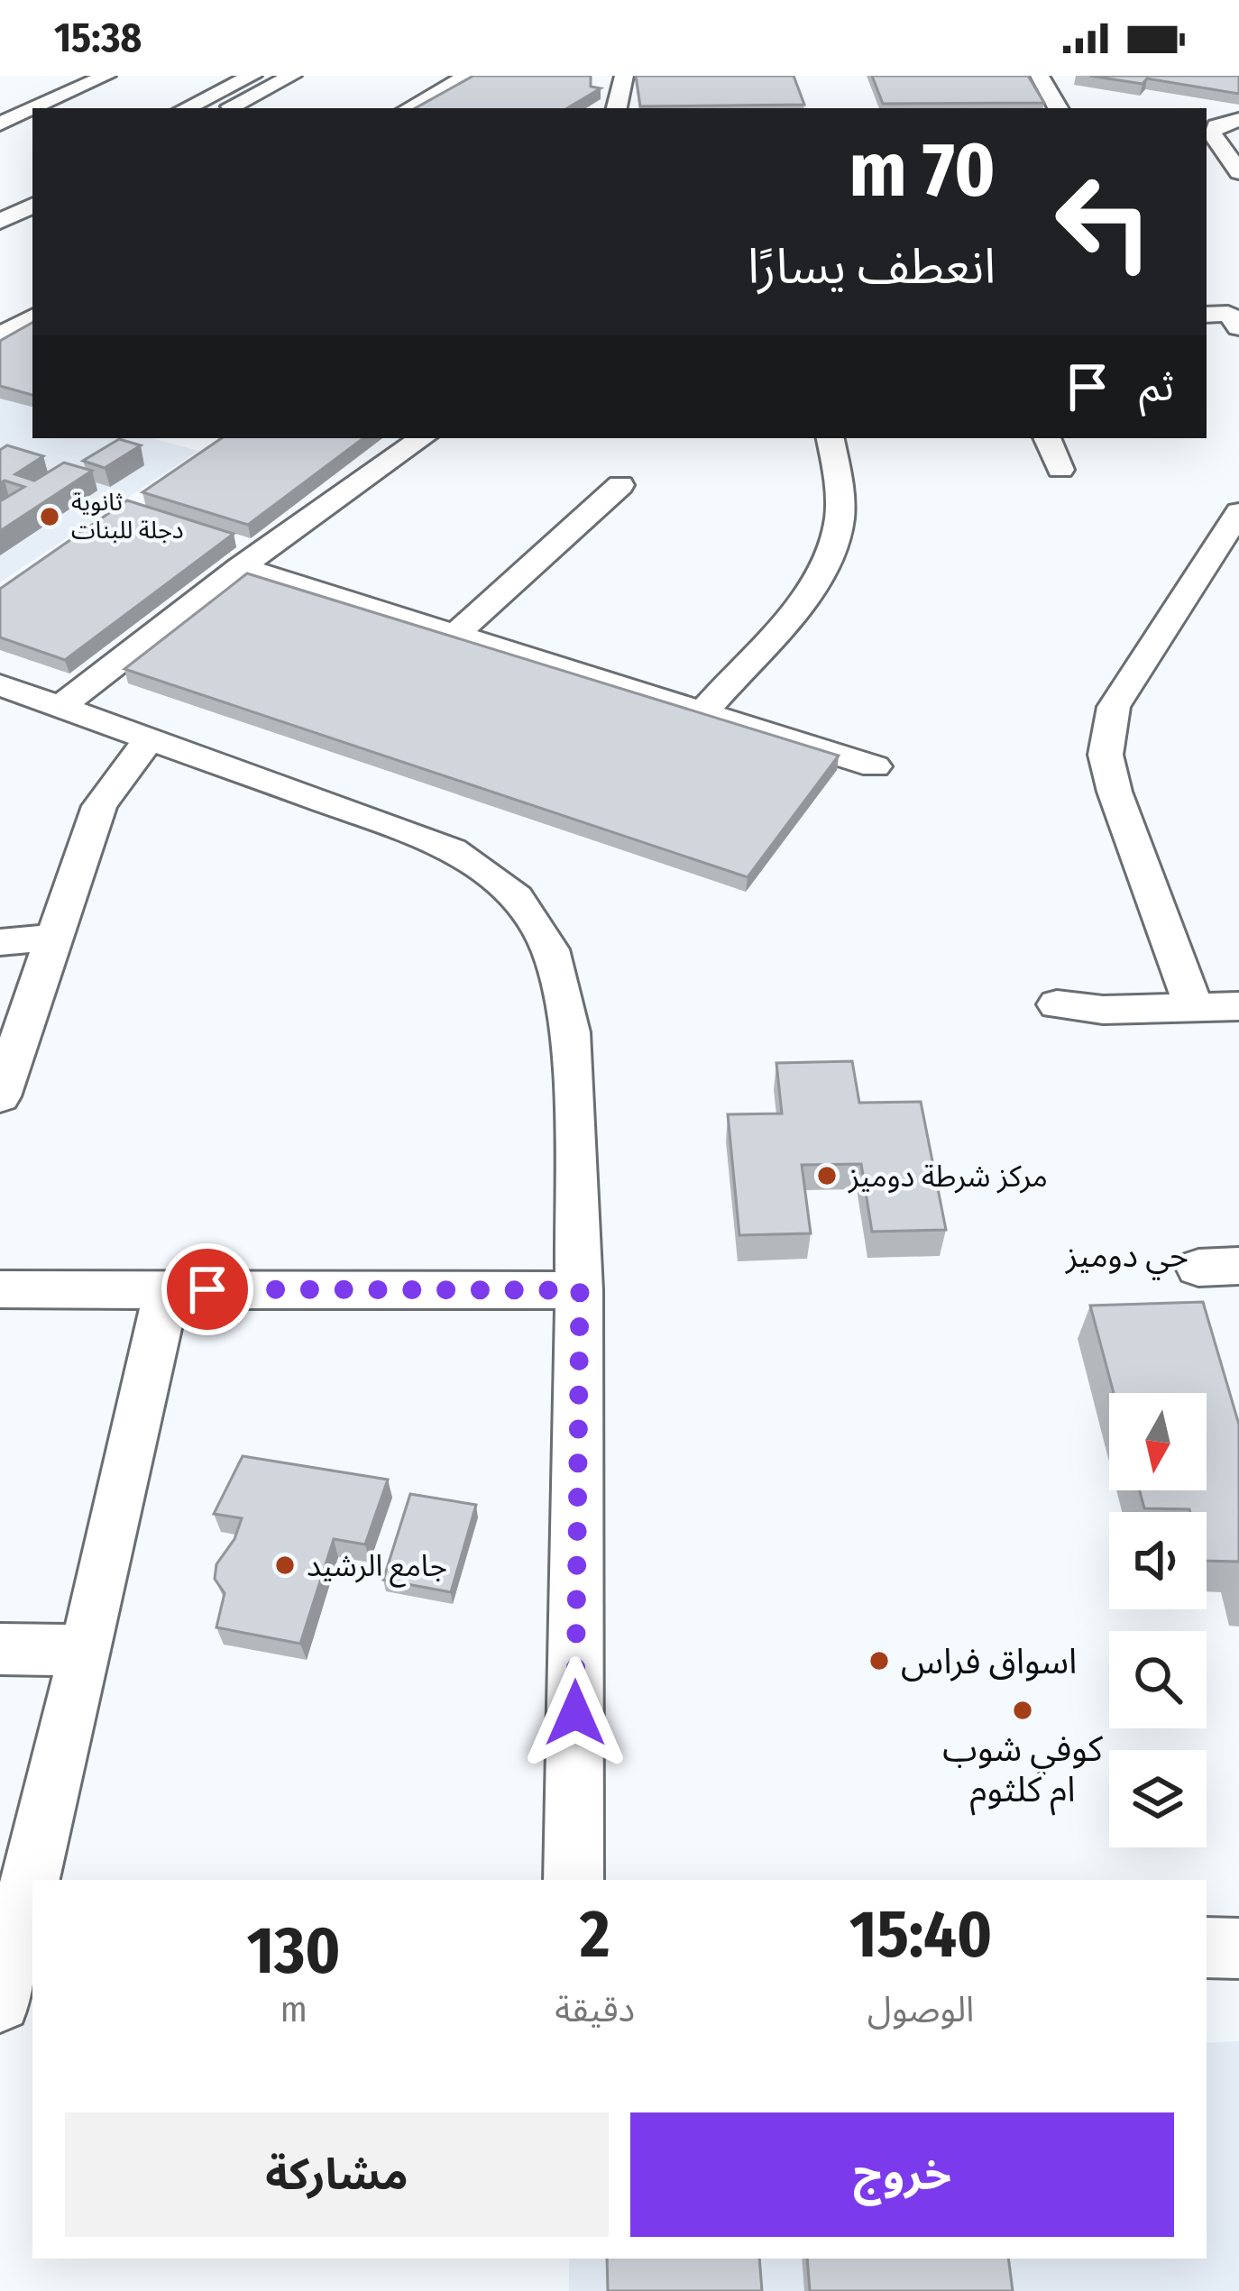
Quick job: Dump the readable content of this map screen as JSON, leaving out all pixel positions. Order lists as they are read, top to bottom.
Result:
{
  "districts": ["حي دوميز"],
  "places": [
    "ثانوية دجلة للبنات",
    "مركز شرطة دوميز",
    "جامع الرشيد",
    "اسواق فراس",
    "كوفي شوب ام كلثوم"
  ],
  "north": "bottom",
  "page": {
    "status": "15:38",
    "turn": ["70 m", "انعطف يسارًا"],
    "then": "ثم",
    "eta": [
      "15:40",
      "الوصول",
      "2",
      "دقيقة",
      "130",
      "m"
    ],
    "buttons": ["خروج", "مشاركة"]
  }
}
